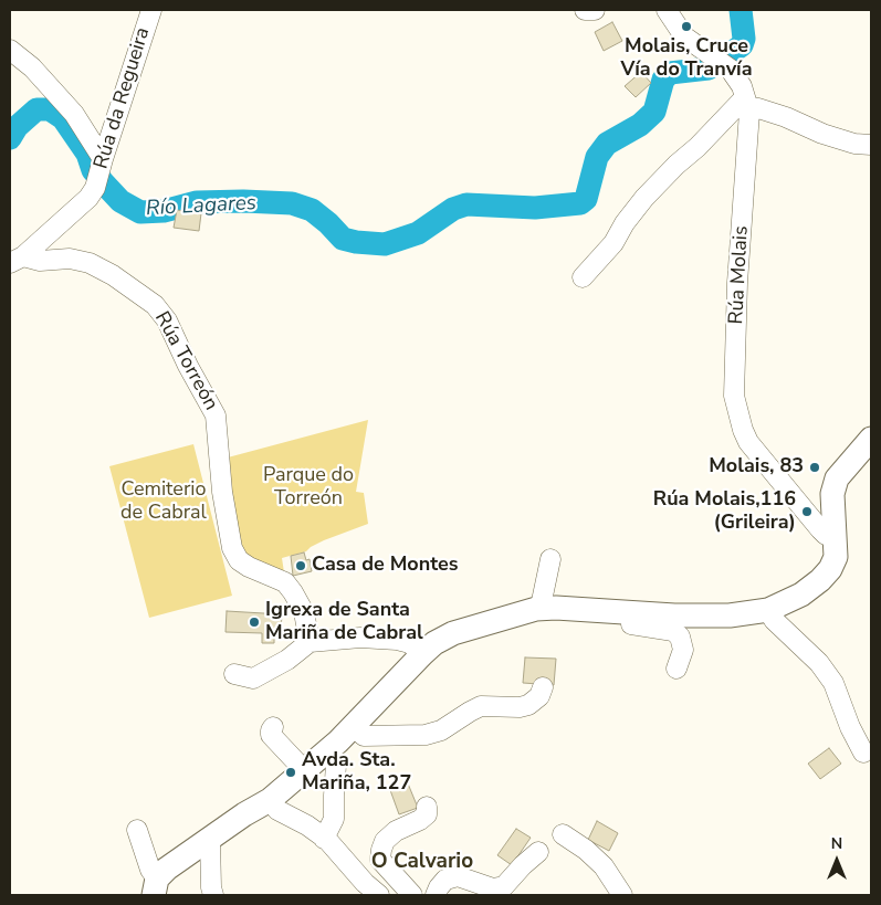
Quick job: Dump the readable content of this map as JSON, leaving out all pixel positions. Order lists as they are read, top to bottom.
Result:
{
  "streets": {
    "street": ["Rúa da Regueira", "Rúa Molais", "Rúa Torreón"]
  },
  "districts": ["O Calvario"],
  "water": ["Río Lagares"],
  "parks": ["Parque do Torreón", "Cemiterio de Cabral"],
  "places": [
    "Molais, Cruce Vía do Tranvía",
    "Molais, 83",
    "Rúa Molais,116 (Grileira)",
    "Casa de Montes",
    "Igrexa de Santa Mariña de Cabral",
    "Avda. Sta. Mariña, 127"
  ],
  "north": "top"
}
